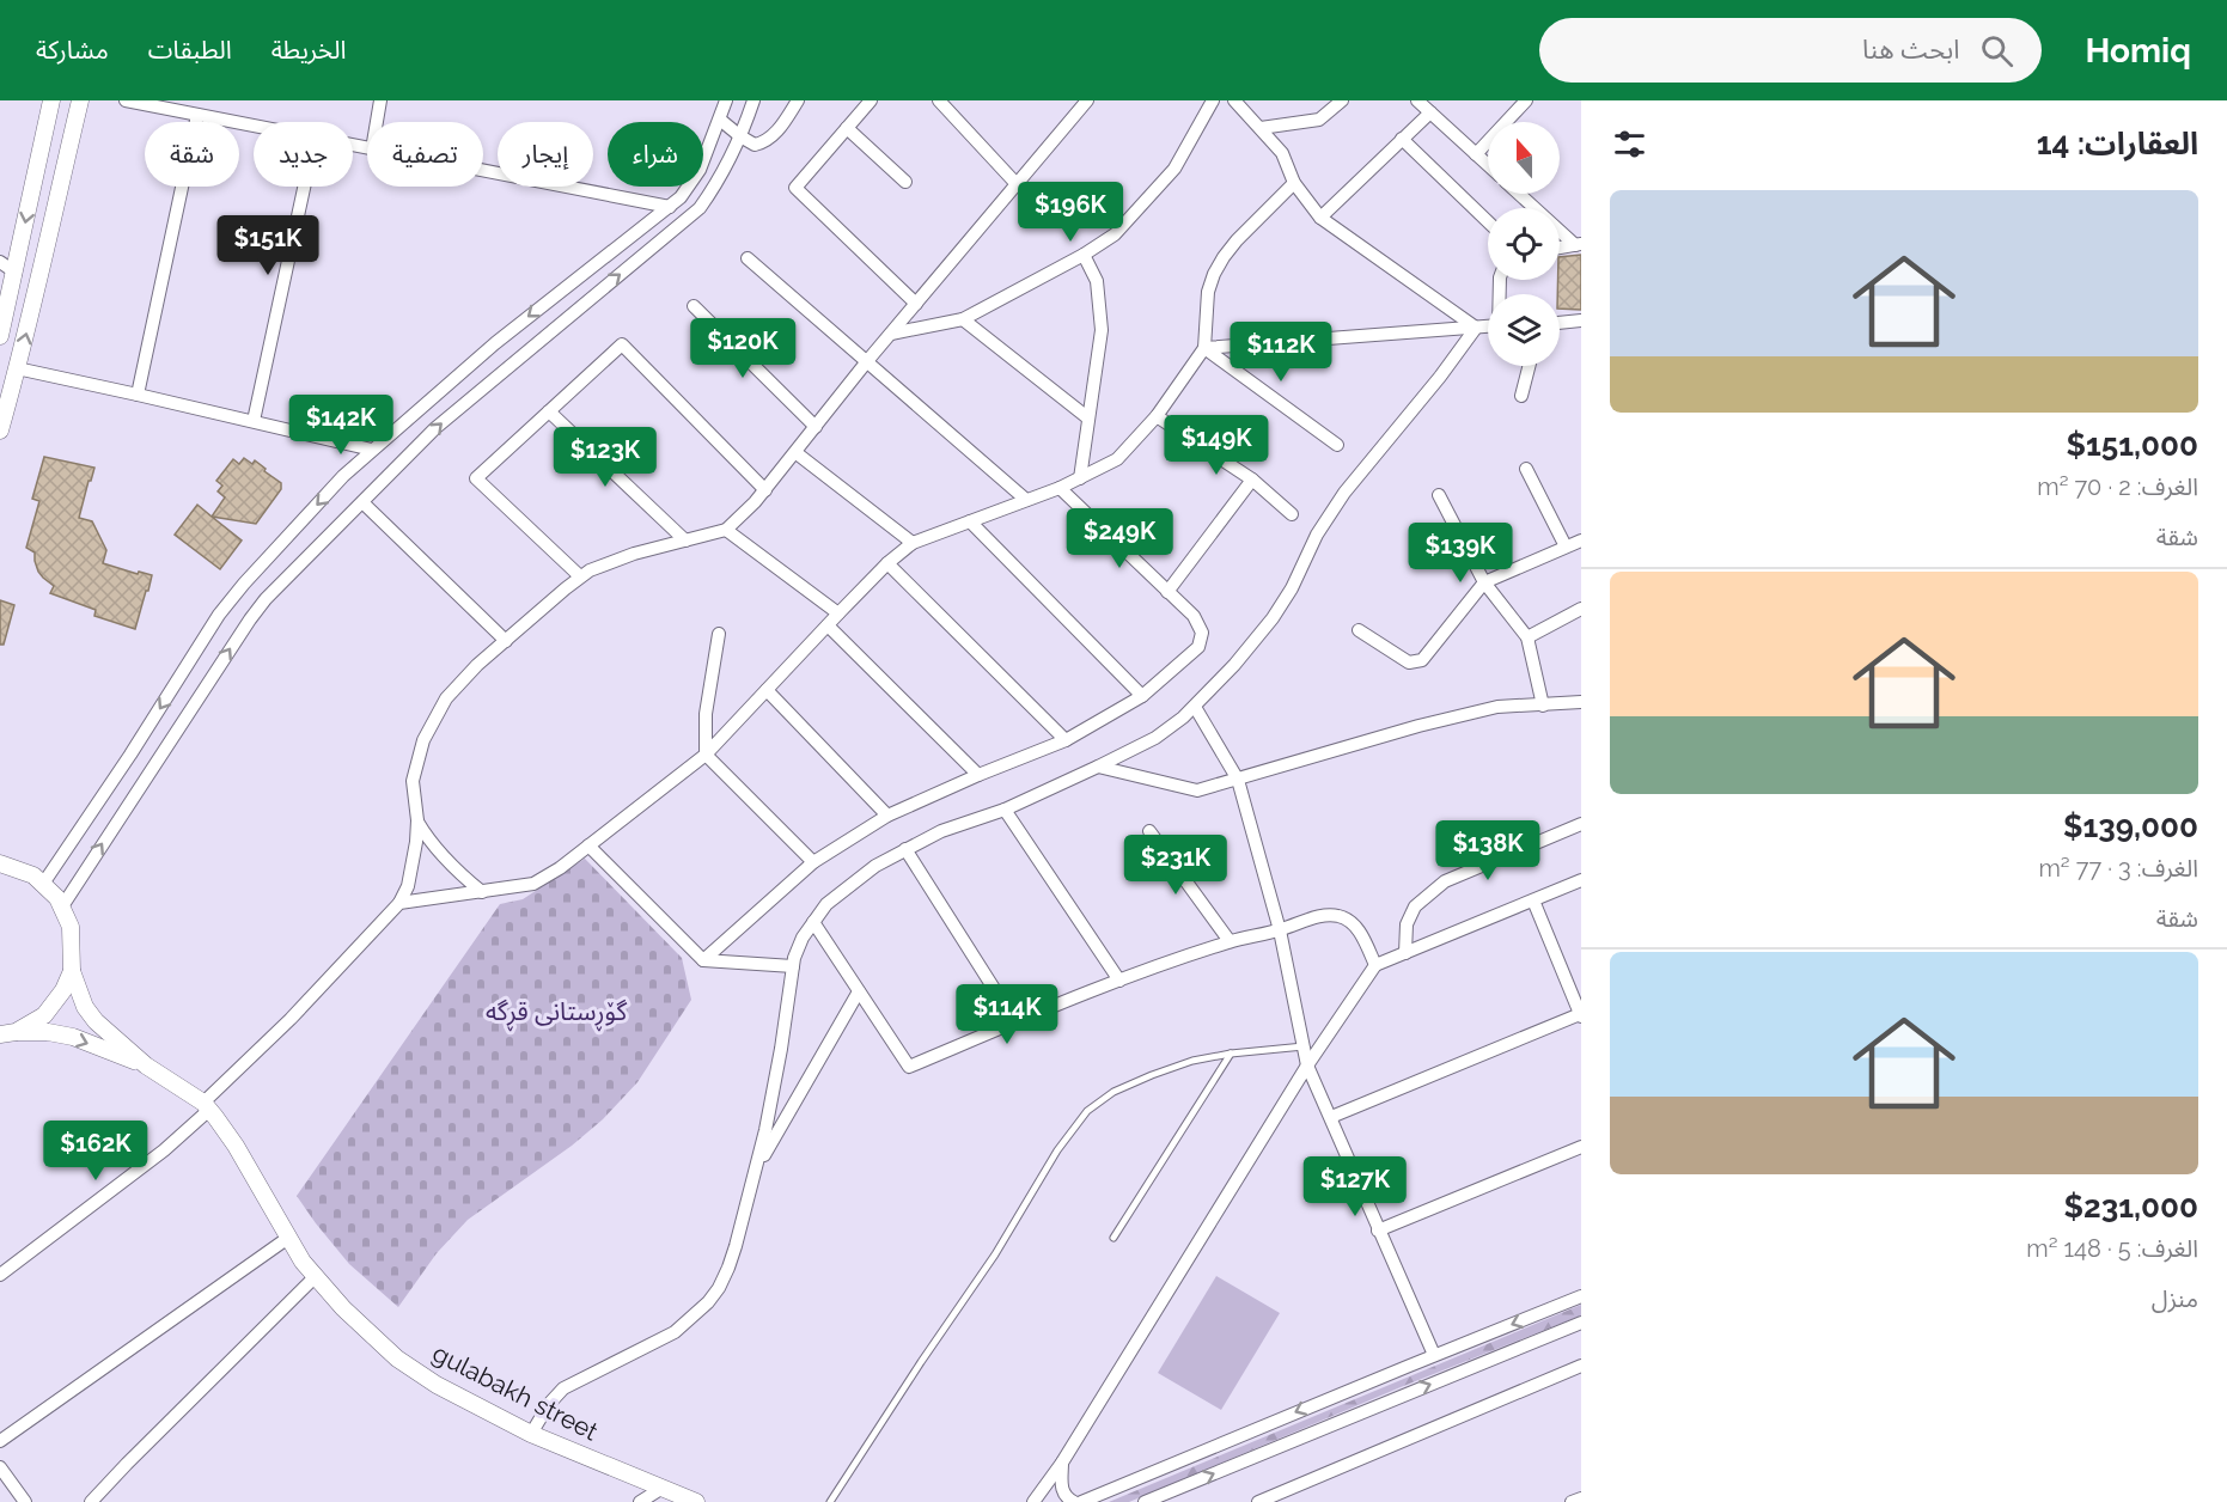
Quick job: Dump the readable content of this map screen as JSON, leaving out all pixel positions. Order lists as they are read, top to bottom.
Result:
{
  "streets": {
    "street": ["gulabakh street"]
  },
  "parks": ["گۆڕستانی قڕگە"],
  "north": "top",
  "page": {
    "header": "Homiq",
    "search": "ابحث هنا",
    "nav": ["الخريطة", "الطبقات", "مشاركة"],
    "heading": "العقارات: 14",
    "chip": [
      "شراء",
      "إيجار",
      "تصفية",
      "جديد",
      "شقة"
    ],
    "price": [
      "$196K",
      "$151K",
      "$120K",
      "$112K",
      "$142K",
      "$149K",
      "$123K",
      "$249K",
      "$139K",
      "$138K",
      "$231K",
      "$114K",
      "$162K",
      "$127K"
    ],
    "list": [
      {
        "name": "$151,000",
        "note": "الغرف: 2 · 70 m² · شقة"
      },
      {
        "name": "$139,000",
        "note": "الغرف: 3 · 77 m² · شقة"
      },
      {
        "name": "$231,000",
        "note": "الغرف: 5 · 148 m² · منزل"
      }
    ]
  }
}
